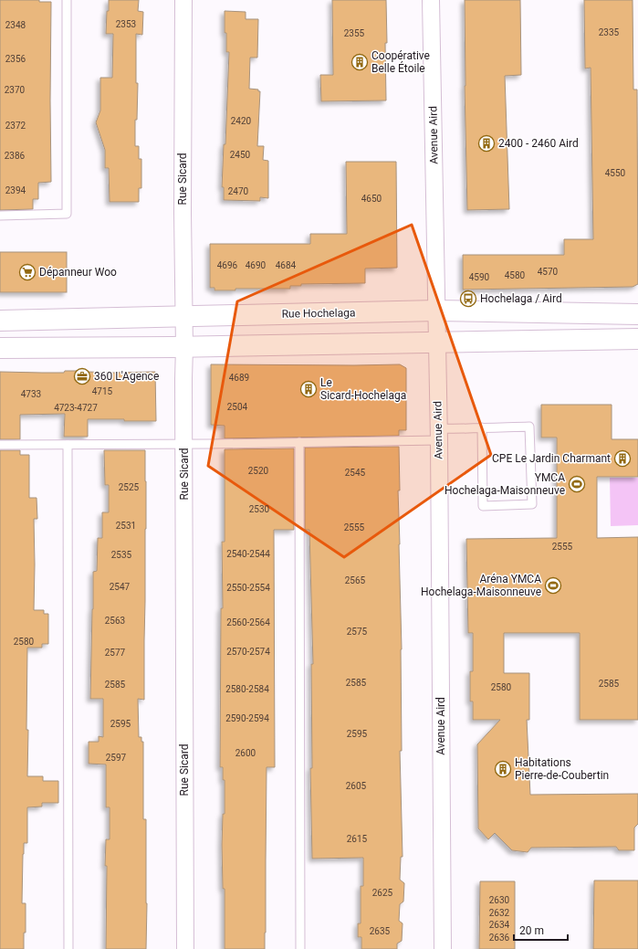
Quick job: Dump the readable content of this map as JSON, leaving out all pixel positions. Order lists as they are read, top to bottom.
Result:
{
  "streets": {
    "main road": ["Rue Hochelaga"],
    "street": ["Avenue Aird", "Rue Sicard"]
  },
  "crossings": [
    ["Avenue Aird", "Rue Hochelaga"],
    ["Rue Sicard", "Rue Hochelaga"]
  ],
  "places": {
    "building": [
      "Coopérative Belle Étoile",
      "2400 - 2460 Aird",
      "Le Sicard-Hochelaga",
      "CPE Le Jardin Charmant",
      "Habitations Pierre-de-Coubertin"
    ],
    "supermarket": ["Dépanneur Woo"],
    "bus stop": ["Hochelaga / Aird"],
    "office": ["360 L'Agence"],
    "sports": ["YMCA Hochelaga-Maisonneuve", "Aréna YMCA Hochelaga-Maisonneuve"]
  },
  "house_numbers": [
    "2353",
    "2348",
    "2335",
    "2355",
    "2356",
    "2370",
    "2420",
    "2372",
    "2450",
    "2386",
    "4550",
    "2394",
    "2470",
    "4650",
    "4696",
    "4690",
    "4684",
    "4570",
    "4580",
    "4590",
    "4689",
    "4715",
    "4733",
    "2504",
    "4723-4727",
    "2520",
    "2545",
    "2525",
    "2530",
    "2531",
    "2555",
    "2555",
    "2540-2544",
    "2535",
    "2565",
    "2547",
    "2550-2554",
    "2563",
    "2560-2564",
    "2575",
    "2580",
    "2570-2574",
    "2577",
    "2585",
    "2585",
    "2585",
    "2580",
    "2580-2584",
    "2590-2594",
    "2595",
    "2595",
    "2600",
    "2597",
    "2605",
    "2615",
    "2625",
    "2630",
    "2632",
    "2634",
    "2635",
    "2636"
  ],
  "scale_bar": "20 m"
}
